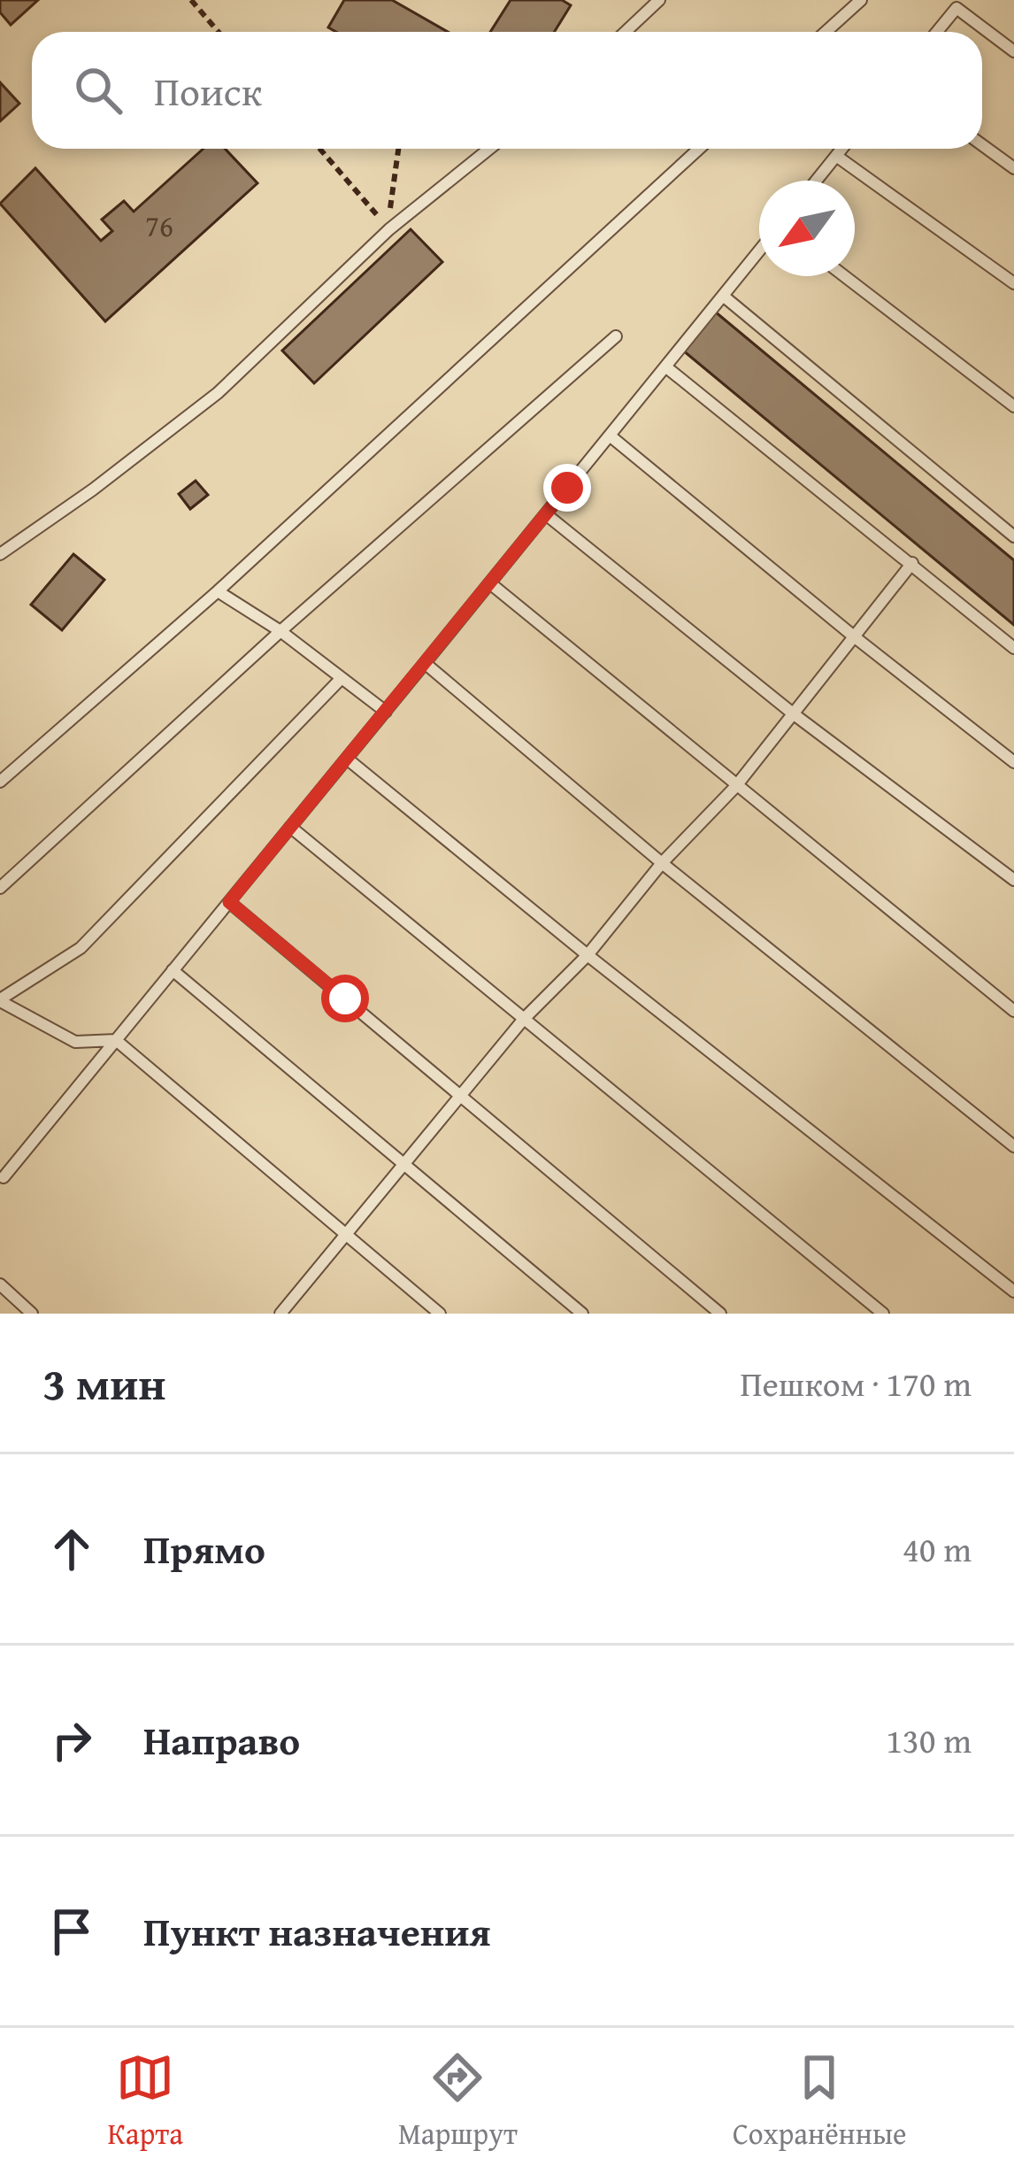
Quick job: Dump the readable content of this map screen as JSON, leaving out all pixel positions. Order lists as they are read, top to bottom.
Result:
{
  "house_numbers": ["76"],
  "north": "bottom left",
  "page": {
    "search": "Поиск",
    "heading": ["3 мин", "Пешком · 170 m"],
    "list": [
      ["Прямо", "40 m"],
      ["Направо", "130 m"],
      "Пункт назначения"
    ],
    "nav": ["Карта", "Маршрут", "Сохранённые"]
  }
}
